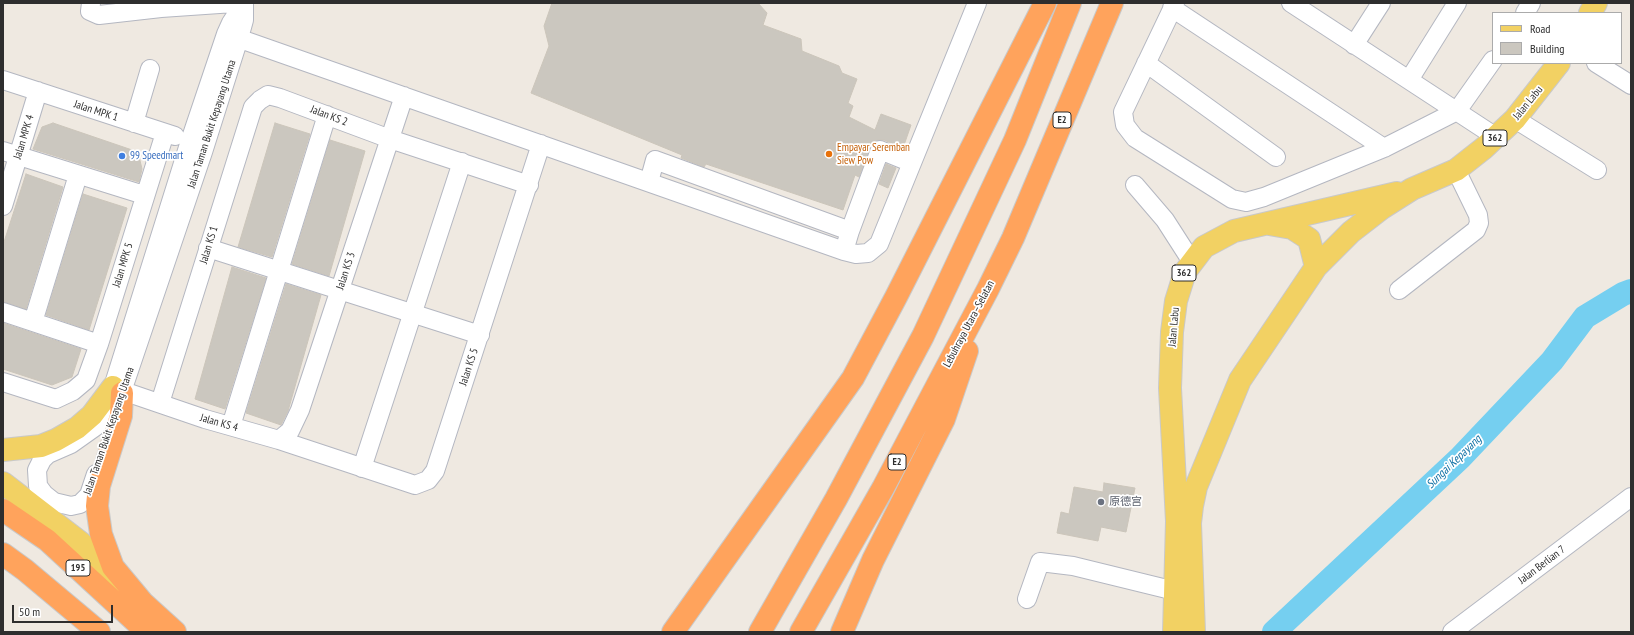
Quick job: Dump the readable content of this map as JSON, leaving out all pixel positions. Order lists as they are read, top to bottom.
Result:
{
  "streets": {
    "highway": ["E2", "Lebuhraya Utara–Selatan", "195"],
    "main road": ["Jalan Labu", "362"],
    "street": [
      "Jalan MPK 1",
      "Jalan KS 2",
      "Jalan Taman Bukit Kepayang Utama",
      "Jalan MPK 4",
      "Jalan KS 1",
      "Jalan MPK 5",
      "Jalan KS 3",
      "Jalan KS 5",
      "Jalan KS 4",
      "Jalan Berlian 7"
    ]
  },
  "crossings": [
    ["Jalan MPK 1", "Jalan Taman Bukit Kepayang Utama"],
    ["Jalan MPK 1", "Jalan MPK 4"],
    ["Jalan MPK 1", "Jalan MPK 5"],
    ["Jalan KS 2", "Jalan KS 1"],
    ["Jalan KS 2", "Jalan KS 3"],
    ["Jalan KS 2", "Jalan KS 5"],
    ["Jalan Taman Bukit Kepayang Utama", "Jalan KS 4"],
    ["Jalan KS 1", "Jalan KS 4"],
    ["Jalan KS 3", "Jalan KS 5"],
    ["Jalan KS 3", "Jalan KS 4"],
    ["Jalan KS 5", "Jalan KS 4"]
  ],
  "water": ["Sungai Kepayang"],
  "places": ["Empayar Seremban Siew Pow", "99 Speedmart", "原德宫"],
  "legend": ["Road", "Building"],
  "scale_bar": "50 m"
}
